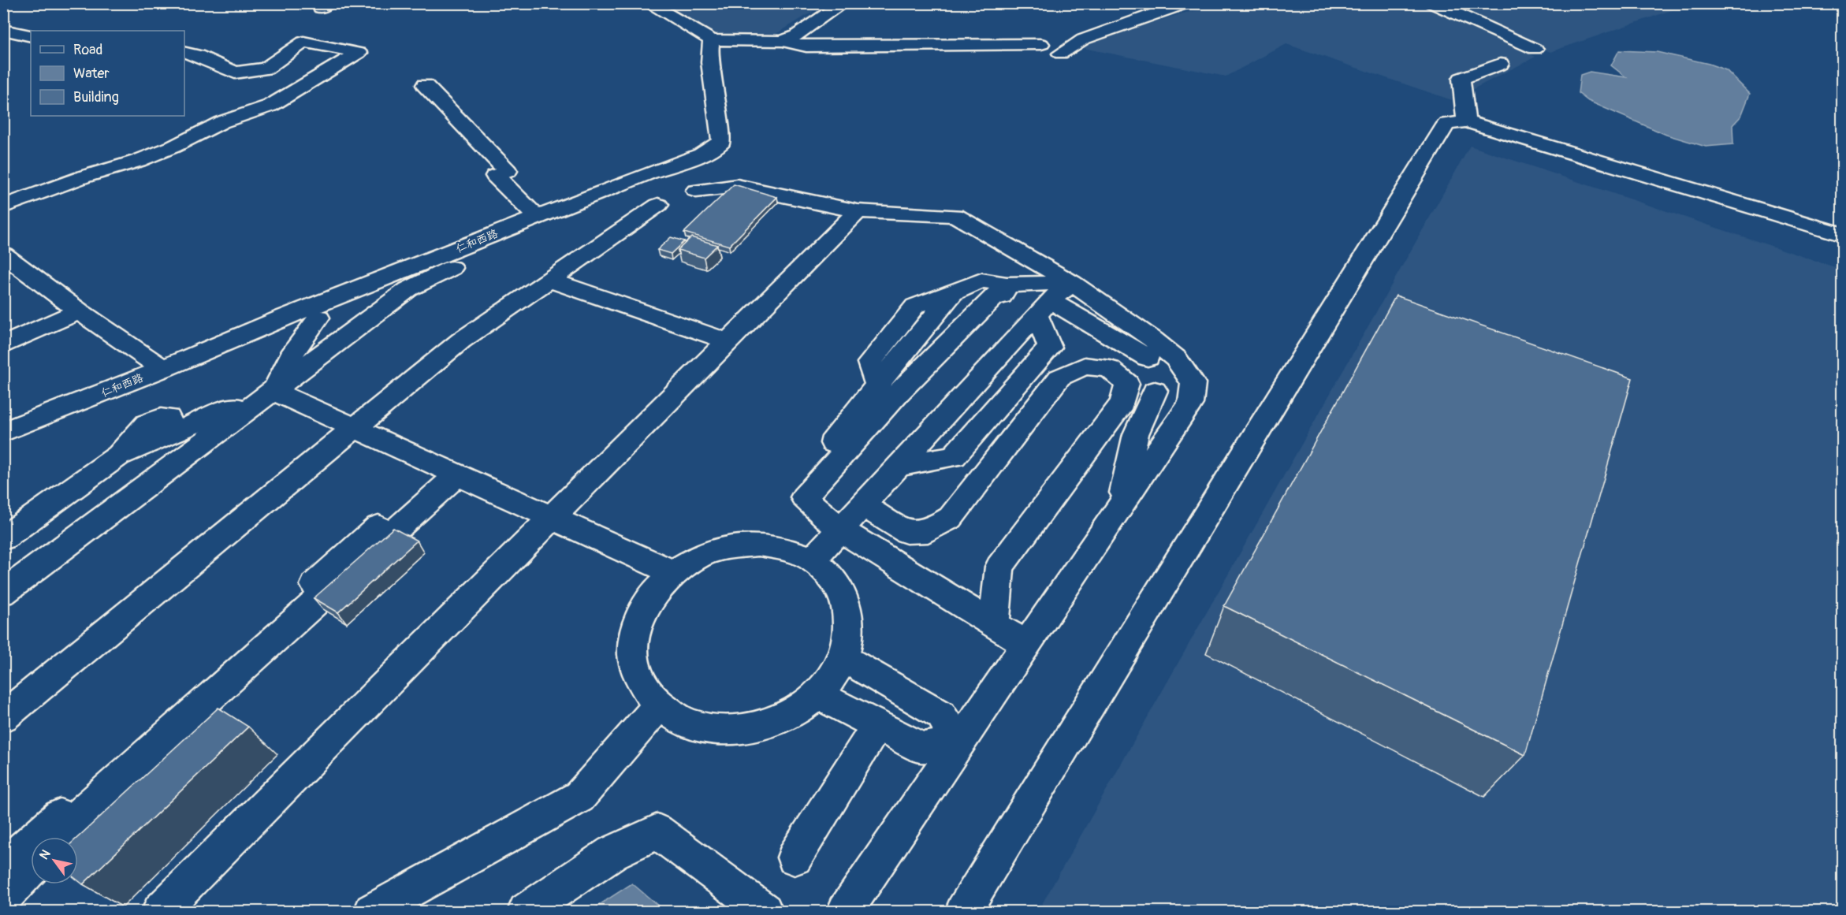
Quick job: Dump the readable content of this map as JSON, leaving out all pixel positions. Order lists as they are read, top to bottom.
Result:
{
  "streets": {
    "street": ["仁和西路"]
  },
  "legend": ["Road", "Water", "Building"],
  "north": "top left"
}
